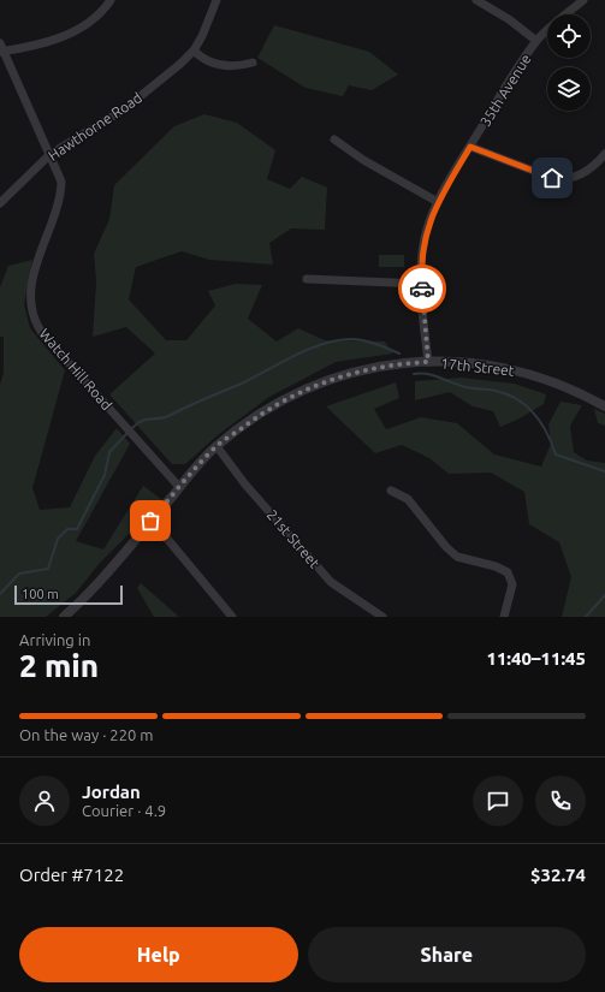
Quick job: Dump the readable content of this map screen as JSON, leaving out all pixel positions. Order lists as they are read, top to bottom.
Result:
{
  "streets": {
    "street": [
      "35th Avenue",
      "Hawthorne Road",
      "17th Street",
      "Watch Hill Road",
      "21st Street"
    ]
  },
  "crossings": [
    ["35th Avenue", "17th Street"],
    ["Hawthorne Road", "Watch Hill Road"],
    ["17th Street", "Watch Hill Road"],
    ["17th Street", "21st Street"]
  ],
  "scale_bar": "100 m",
  "page": {
    "scale": "100 m",
    "heading": ["2 min", "Arriving in", "11:40–11:45"],
    "panel": [
      "Jordan",
      "Courier · 4.9",
      "Order #7122",
      "$32.74"
    ],
    "bar": "On the way · 220 m",
    "buttons": ["Help", "Share"]
  }
}
